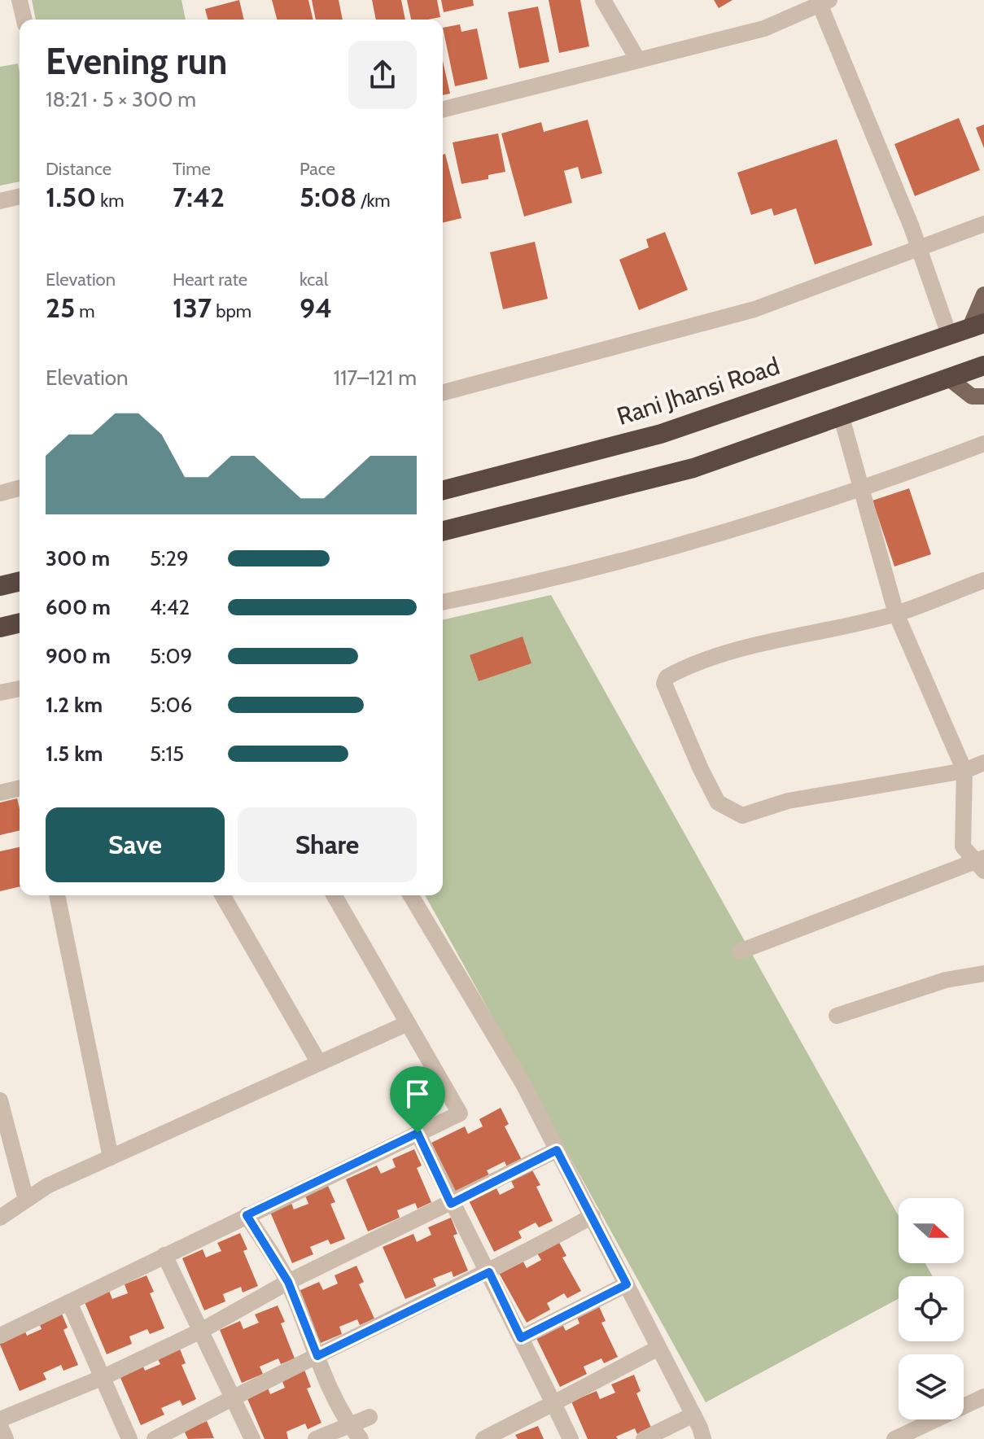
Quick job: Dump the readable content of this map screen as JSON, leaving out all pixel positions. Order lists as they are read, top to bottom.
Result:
{
  "streets": {
    "highway": ["Rani Jhansi Road"]
  },
  "north": "right",
  "page": {
    "heading": ["Evening run", "18:21 · 5 × 300 m"],
    "stats": [
      ["Distance", "1.50 km"],
      ["Time", "7:42"],
      ["Pace", "5:08 /km"],
      ["Elevation", "25 m"],
      ["Heart rate", "137 bpm"],
      ["kcal", "94"]
    ],
    "chart": ["Elevation", "117–121 m"],
    "list": [
      {
        "name": "300 m",
        "note": "5:29"
      },
      {
        "name": "600 m",
        "note": "4:42"
      },
      {
        "name": "900 m",
        "note": "5:09"
      },
      {
        "name": "1.2 km",
        "note": "5:06"
      },
      {
        "name": "1.5 km",
        "note": "5:15"
      }
    ],
    "buttons": ["Save", "Share"]
  }
}
